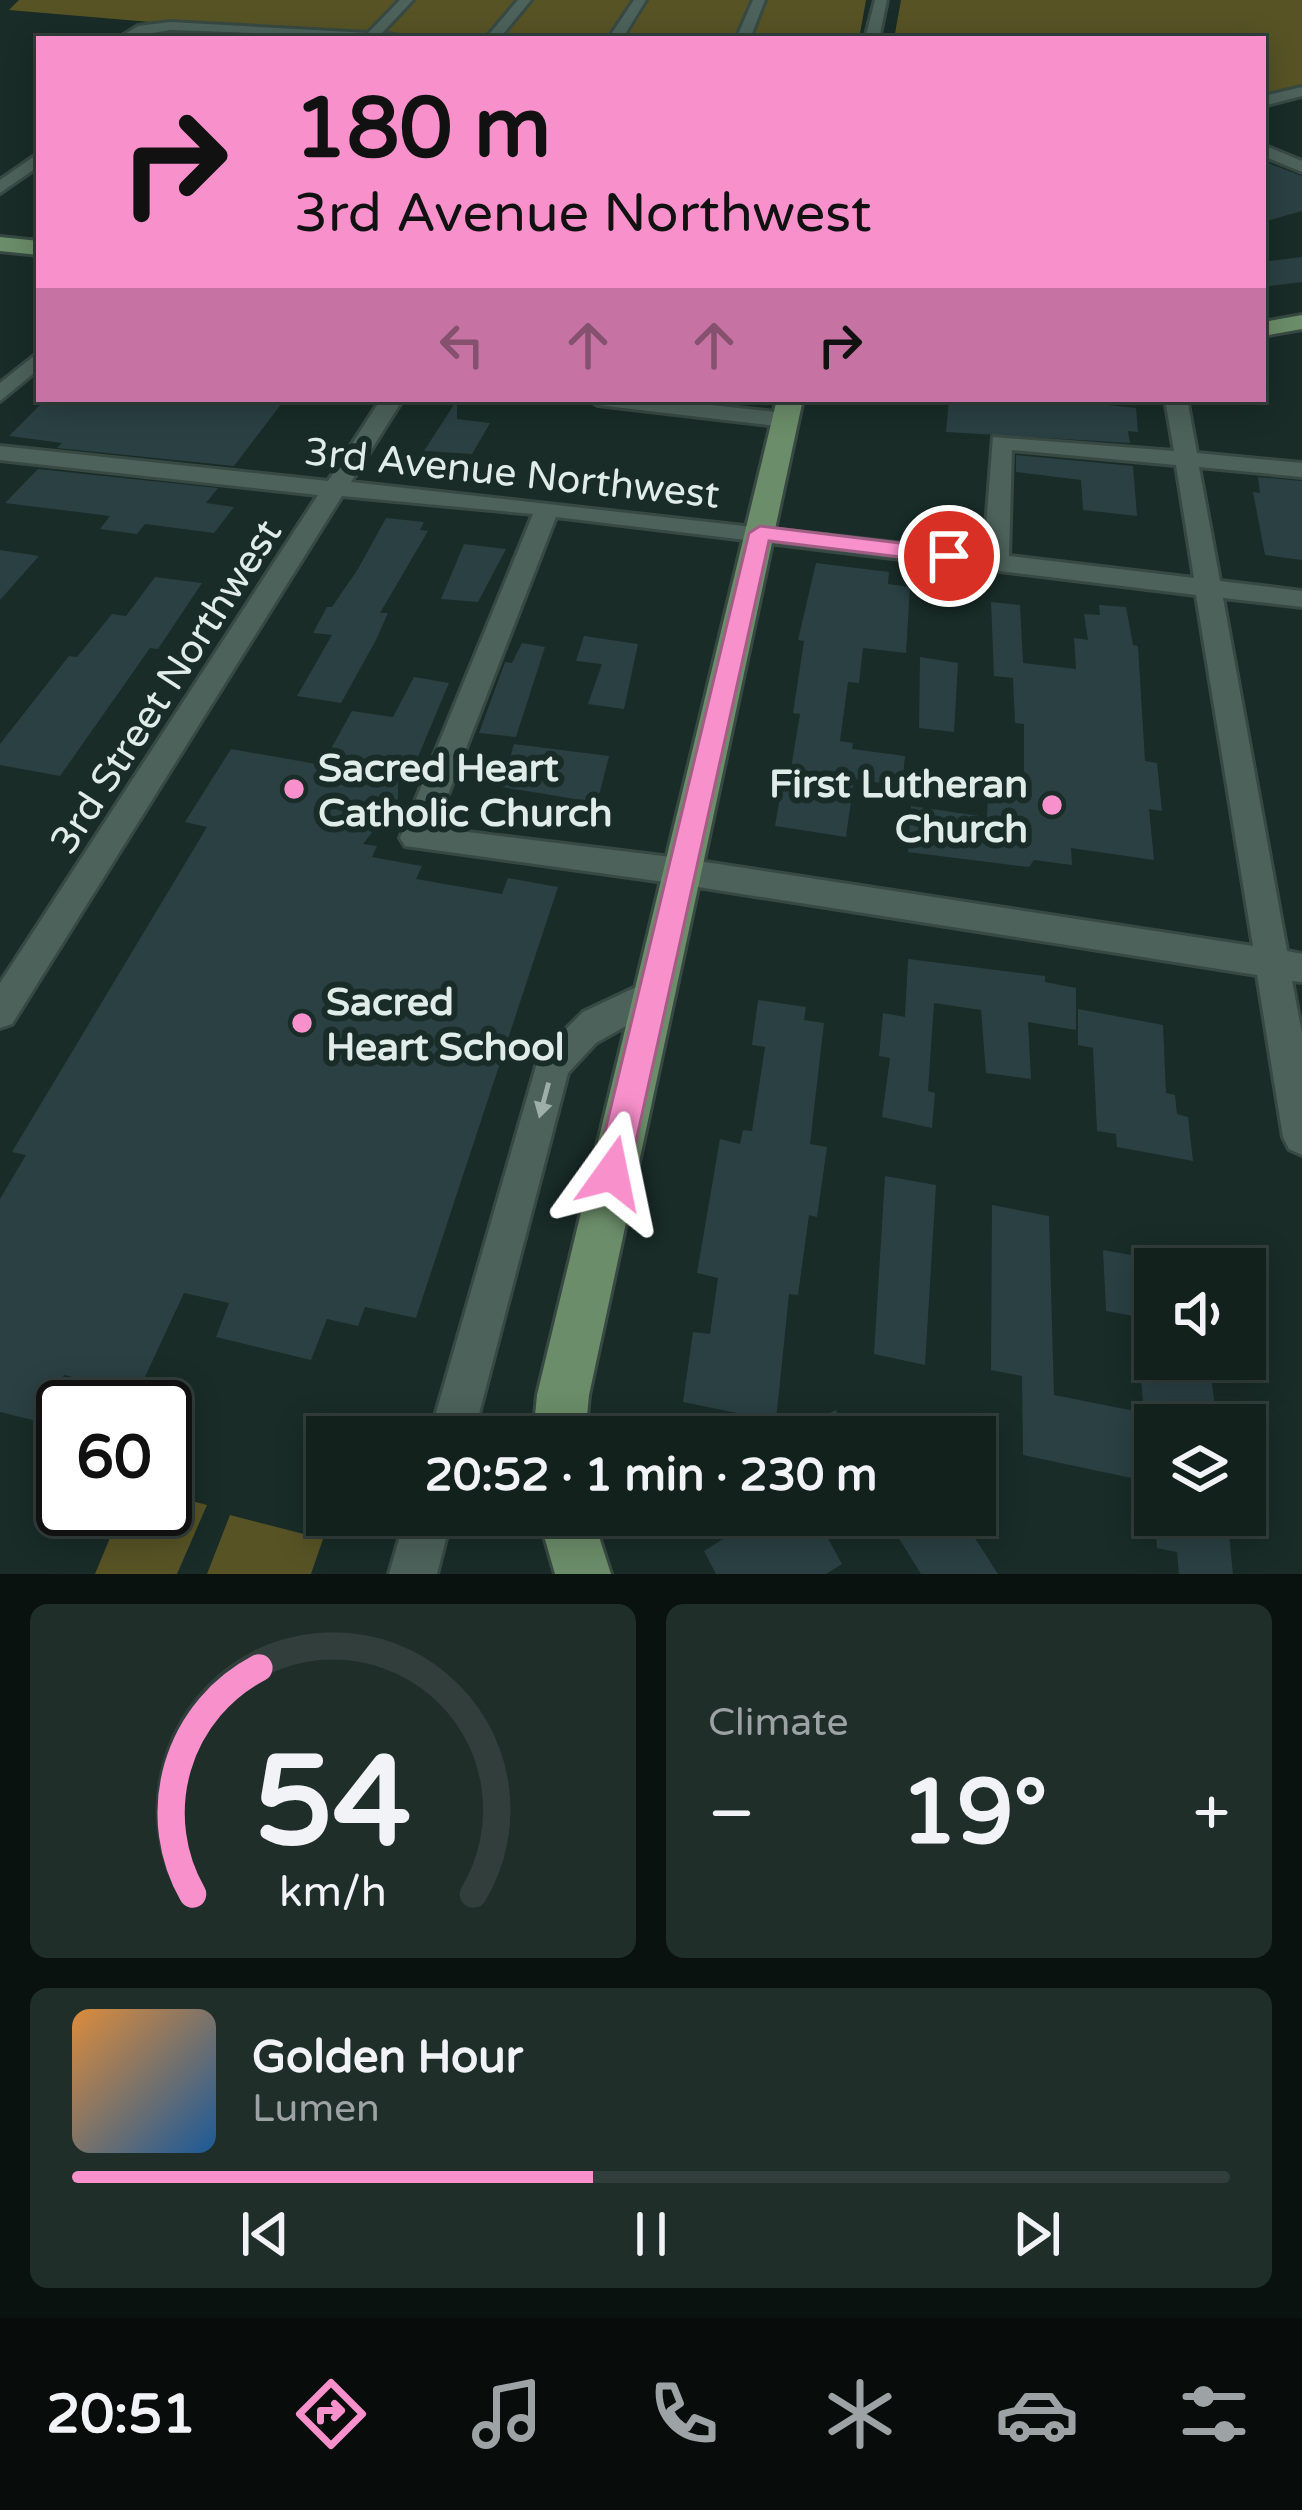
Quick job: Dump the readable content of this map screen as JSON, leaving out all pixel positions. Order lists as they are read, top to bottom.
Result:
{
  "streets": {
    "street": ["3rd Avenue Northwest", "3rd Street Northwest"]
  },
  "crossings": [
    ["3rd Avenue Northwest", "3rd Street Northwest"]
  ],
  "places": ["Sacred Heart Catholic Church", "First Lutheran Church", "Sacred Heart School"],
  "page": {
    "turn": ["180 m", "3rd Avenue Northwest"],
    "limit": "60",
    "trip": "20:52 · 1 min · 230 m",
    "tile": "Climate",
    "heat": ["−", "19°", "+"],
    "song": ["Golden Hour", "Lumen"],
    "tabs": "20:51",
    "gauge": ["54", "km/h"]
  }
}
